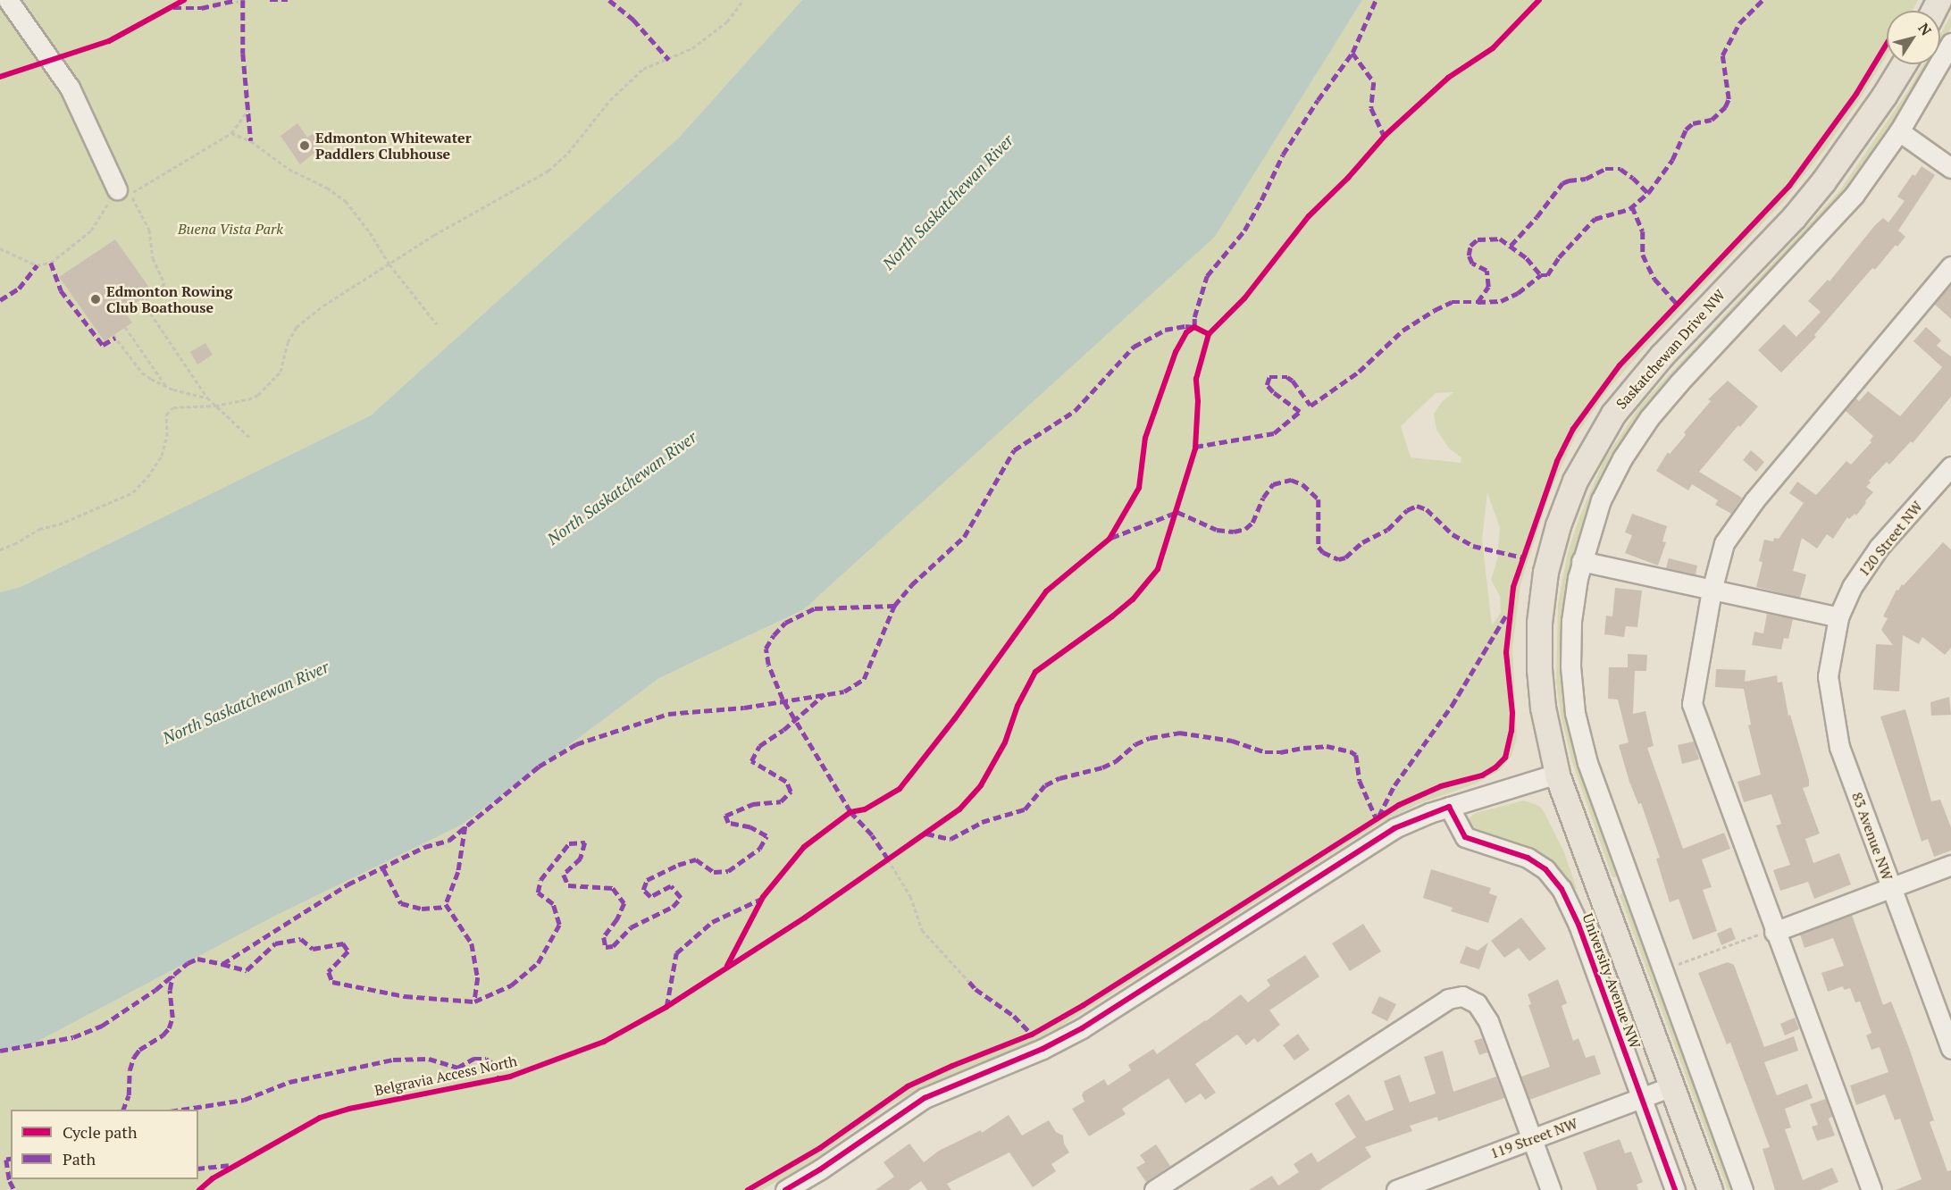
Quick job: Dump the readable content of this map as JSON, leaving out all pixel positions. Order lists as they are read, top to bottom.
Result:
{
  "streets": {
    "main road": ["Saskatchewan Drive NW", "University Avenue NW"],
    "street": ["120 Street NW", "83 Avenue NW", "119 Street NW"],
    "cycle path": ["Belgravia Access North"]
  },
  "crossings": [
    ["Saskatchewan Drive NW", "University Avenue NW"],
    ["120 Street NW", "83 Avenue NW"],
    ["University Avenue NW", "119 Street NW"]
  ],
  "water": ["North Saskatchewan River"],
  "parks": ["Buena Vista Park"],
  "places": ["Edmonton Whitewater Paddlers Clubhouse", "Edmonton Rowing Club Boathouse"],
  "legend": ["Cycle path", "Path"],
  "north": "top right"
}
